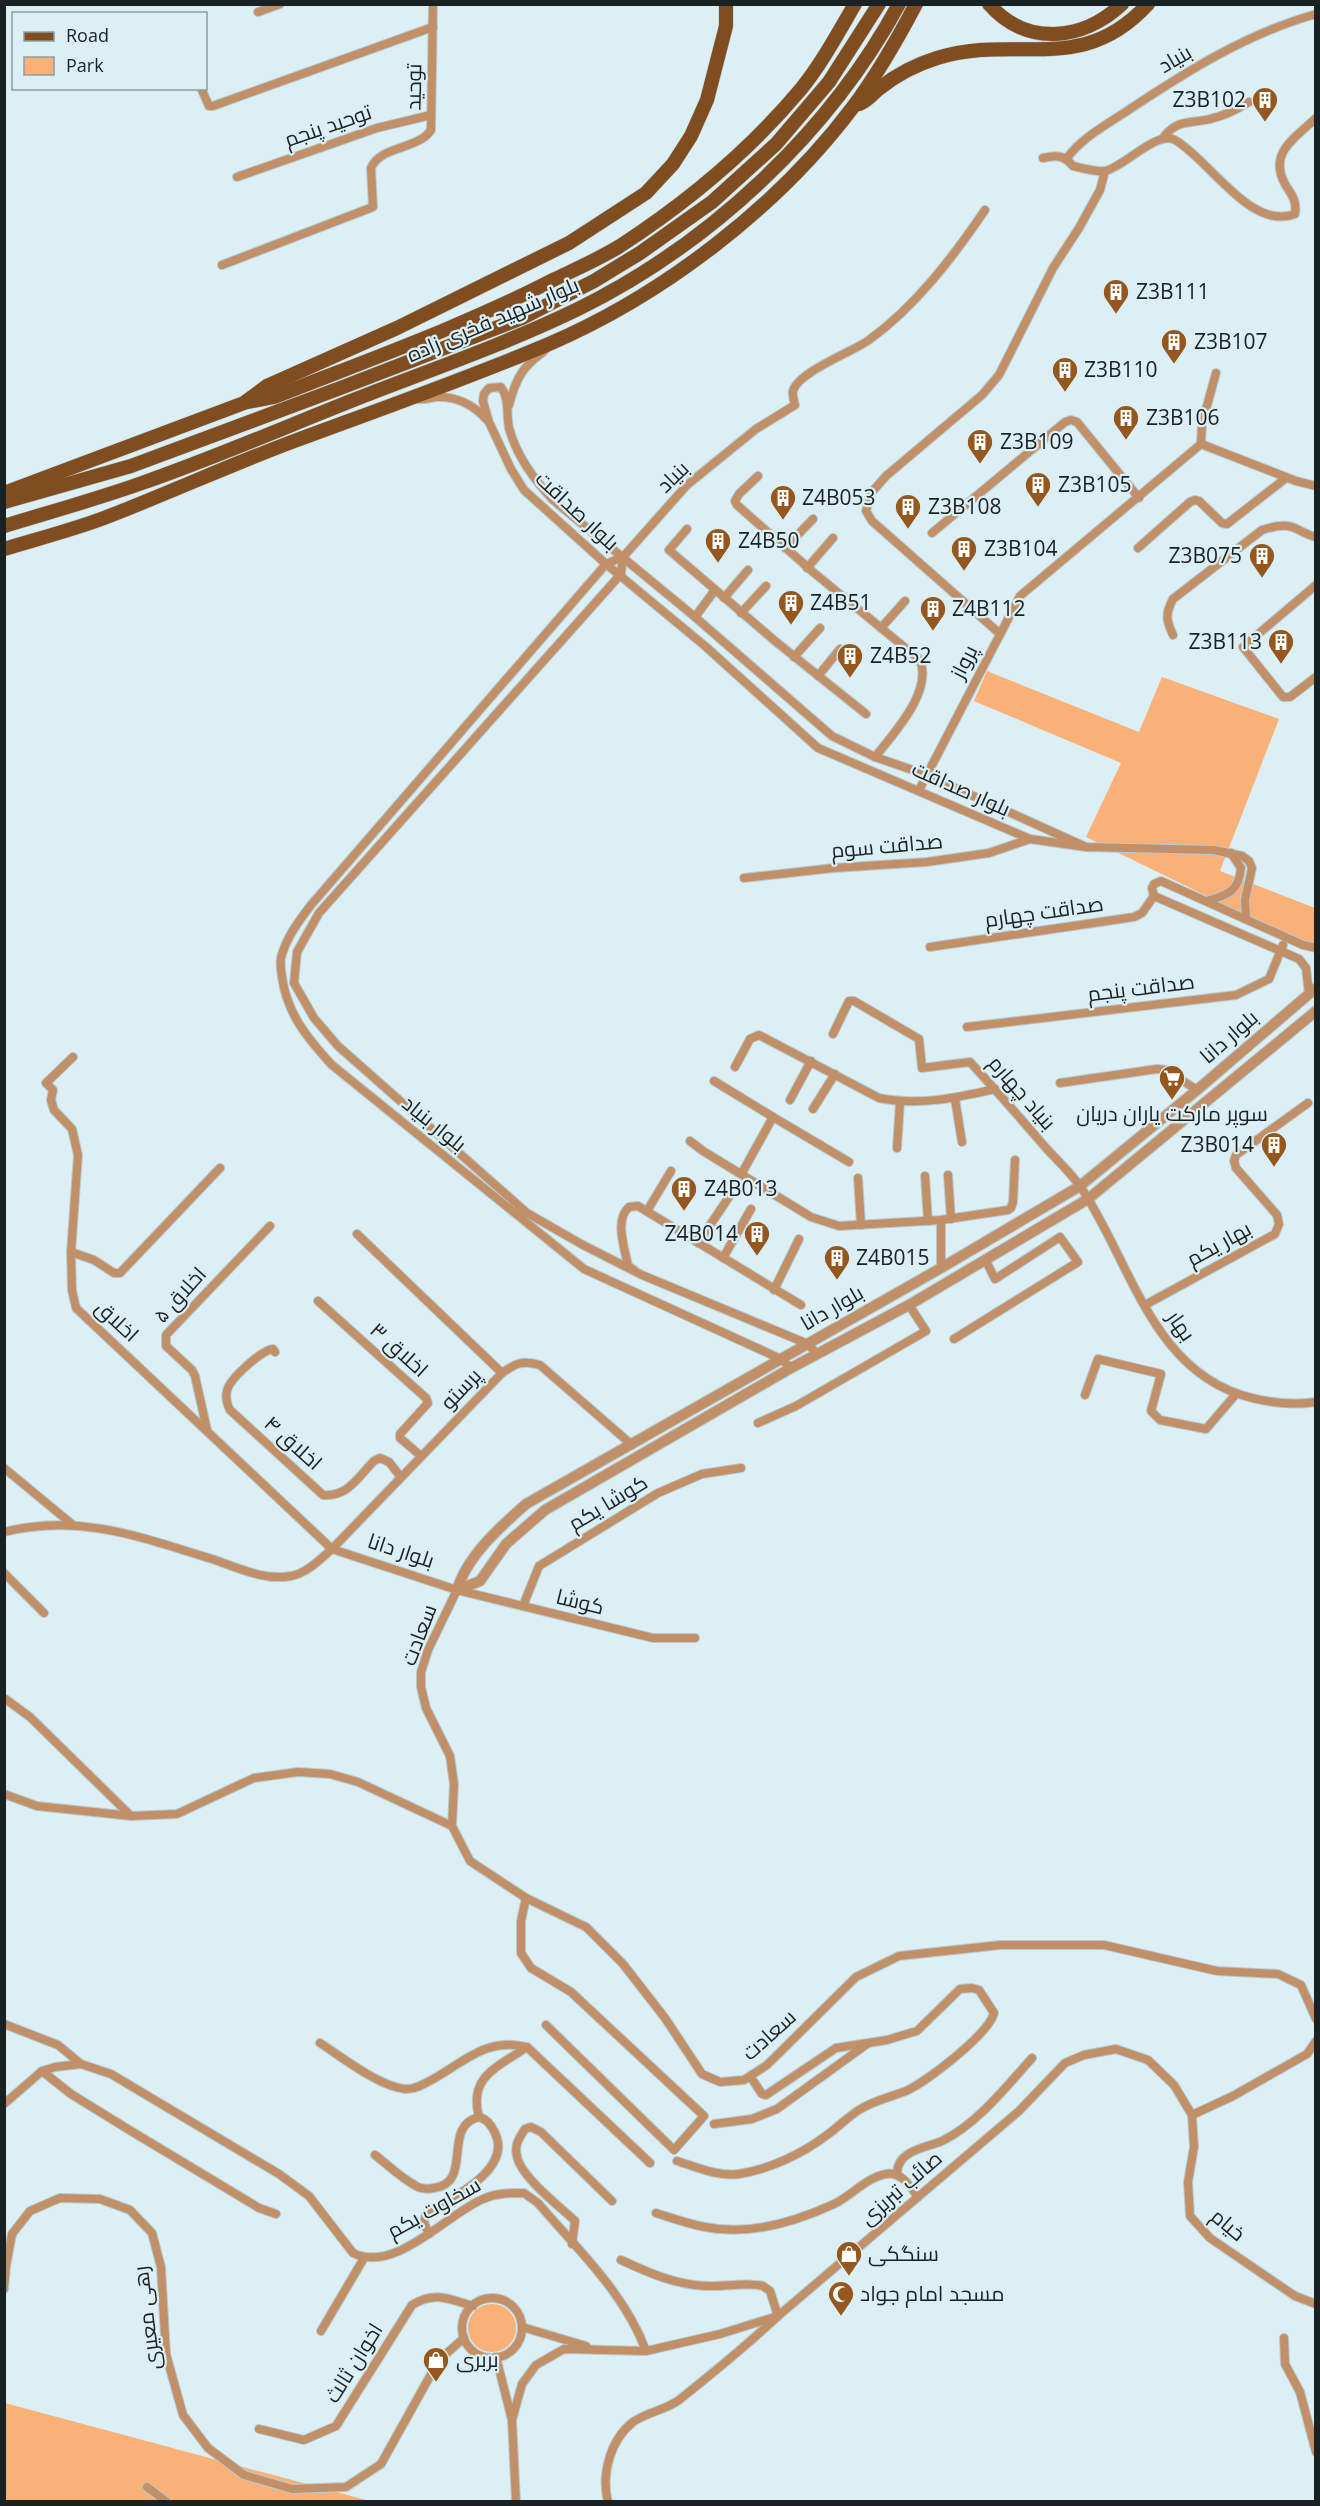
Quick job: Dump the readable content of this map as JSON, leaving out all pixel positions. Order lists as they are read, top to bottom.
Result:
{
  "streets": {
    "main road": ["بلوار شهید فخری زاده"],
    "street": [
      "بنیاد",
      "توحید",
      "توحید پنجم",
      "بلوار صداقت",
      "پرواز",
      "صداقت سوم",
      "صداقت چهارم",
      "صداقت پنجم",
      "بلوار دانا",
      "بنیاد چهارم",
      "بلوار بنیاد",
      "بهار یکم",
      "اخلاق ۵",
      "اخلاق",
      "بهار",
      "اخلاق ۳",
      "پرستو",
      "اخلاق ۴",
      "کوشا یکم",
      "کوشا",
      "سعادت",
      "صائب تبریزی",
      "سخاوت یکم",
      "خیام",
      "رهی معیری",
      "اخوان ثالث"
    ]
  },
  "crossings": [
    ["بنیاد", "بلوار صداقت"],
    ["توحید", "توحید پنجم"],
    ["بلوار صداقت", "پرواز"],
    ["بلوار صداقت", "صداقت سوم"],
    ["بلوار صداقت", "بلوار بنیاد"],
    ["بلوار دانا", "بنیاد چهارم"],
    ["بلوار دانا", "بلوار بنیاد"],
    ["بلوار دانا", "اخلاق"],
    ["بلوار دانا", "بهار"],
    ["بلوار دانا", "پرستو"],
    ["بلوار دانا", "کوشا"],
    ["بلوار دانا", "سعادت"],
    ["بنیاد چهارم", "بهار"],
    ["بهار یکم", "بهار"],
    ["اخلاق ۵", "اخلاق"],
    ["اخلاق", "پرستو"],
    ["اخلاق ۳", "پرستو"],
    ["پرستو", "اخلاق ۴"],
    ["کوشا یکم", "کوشا"],
    ["کوشا", "سعادت"],
    ["صائب تبریزی", "سخاوت یکم"],
    ["صائب تبریزی", "خیام"],
    ["رهی معیری", "اخوان ثالث"]
  ],
  "places": {
    "building": [
      "Z3B102",
      "Z3B111",
      "Z3B107",
      "Z3B110",
      "Z3B106",
      "Z3B109",
      "Z3B105",
      "Z4B053",
      "Z3B108",
      "Z4B50",
      "Z3B104",
      "Z3B075",
      "Z4B51",
      "Z4B112",
      "Z3B113",
      "Z4B52",
      "Z3B014",
      "Z4B013",
      "Z4B014",
      "Z4B015"
    ],
    "supermarket": ["سوپر مارکت یاران دریان"],
    "shop": ["سنگکی", "بربری"],
    "mosque": ["مسجد امام جواد"]
  },
  "legend": ["Road", "Park"]
}
